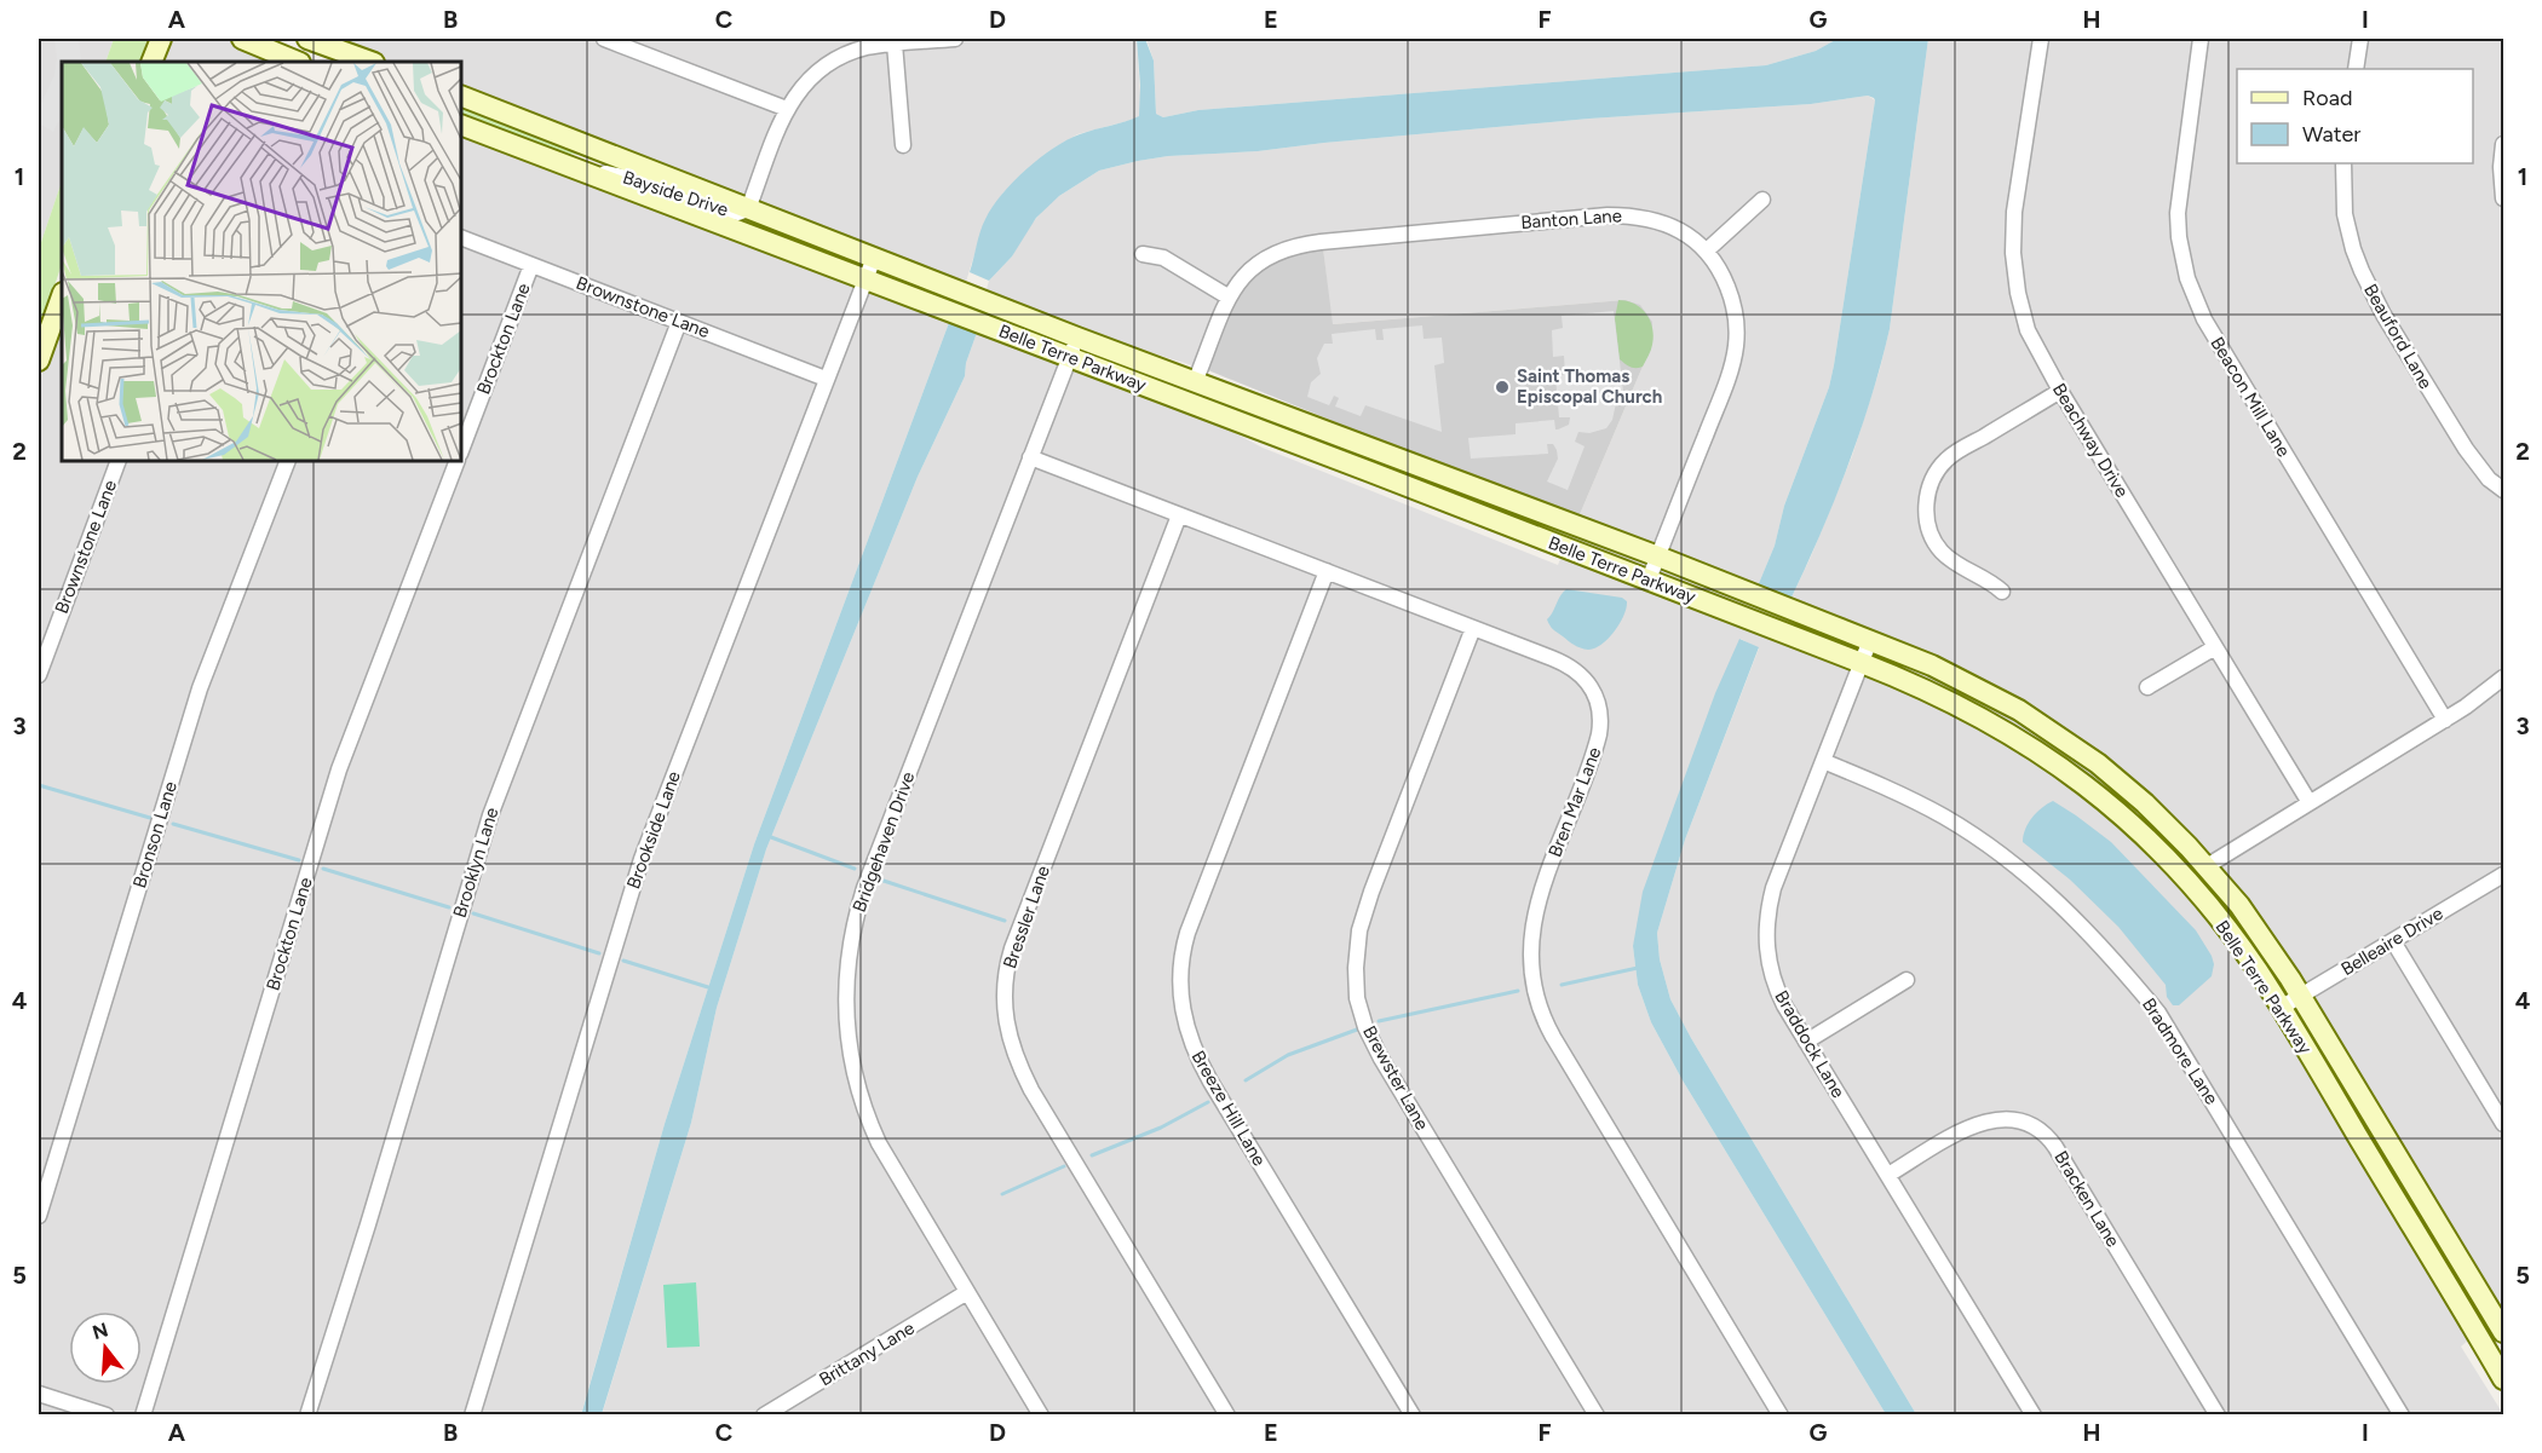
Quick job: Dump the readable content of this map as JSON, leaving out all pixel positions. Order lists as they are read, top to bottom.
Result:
{
  "streets": {
    "main road": ["Belle Terre Parkway"],
    "street": [
      "Bayside Drive",
      "Banton Lane",
      "Brownstone Lane",
      "Beauford Lane",
      "Brockton Lane",
      "Beacon Mill Lane",
      "Beachway Drive",
      "Bren Mar Lane",
      "Brookside Lane",
      "Bronson Lane",
      "Bridgehaven Drive",
      "Brooklyn Lane",
      "Bressler Lane",
      "Belleaire Drive",
      "Braddock Lane",
      "Bradmore Lane",
      "Brewster Lane",
      "Breeze Hill Lane",
      "Bracken Lane",
      "Brittany Lane"
    ]
  },
  "crossings": [
    ["Bayside Drive", "Belle Terre Parkway"],
    ["Banton Lane", "Belle Terre Parkway"],
    ["Brownstone Lane", "Brockton Lane"],
    ["Brownstone Lane", "Brookside Lane"],
    ["Brownstone Lane", "Brooklyn Lane"],
    ["Belle Terre Parkway", "Brookside Lane"],
    ["Belle Terre Parkway", "Bridgehaven Drive"],
    ["Belle Terre Parkway", "Belleaire Drive"],
    ["Belle Terre Parkway", "Braddock Lane"],
    ["Bren Mar Lane", "Bridgehaven Drive"],
    ["Bren Mar Lane", "Bressler Lane"],
    ["Bren Mar Lane", "Brewster Lane"],
    ["Bren Mar Lane", "Breeze Hill Lane"],
    ["Bridgehaven Drive", "Brittany Lane"],
    ["Braddock Lane", "Bradmore Lane"],
    ["Braddock Lane", "Bracken Lane"]
  ],
  "places": ["Saint Thomas Episcopal Church"],
  "legend": ["Road", "Water"],
  "north": "top",
  "grid": {
    "columns": [
      "A",
      "B",
      "C",
      "D",
      "E",
      "F",
      "G",
      "H",
      "I"
    ],
    "rows": [
      "1",
      "2",
      "3",
      "4",
      "5"
    ]
  }
}
